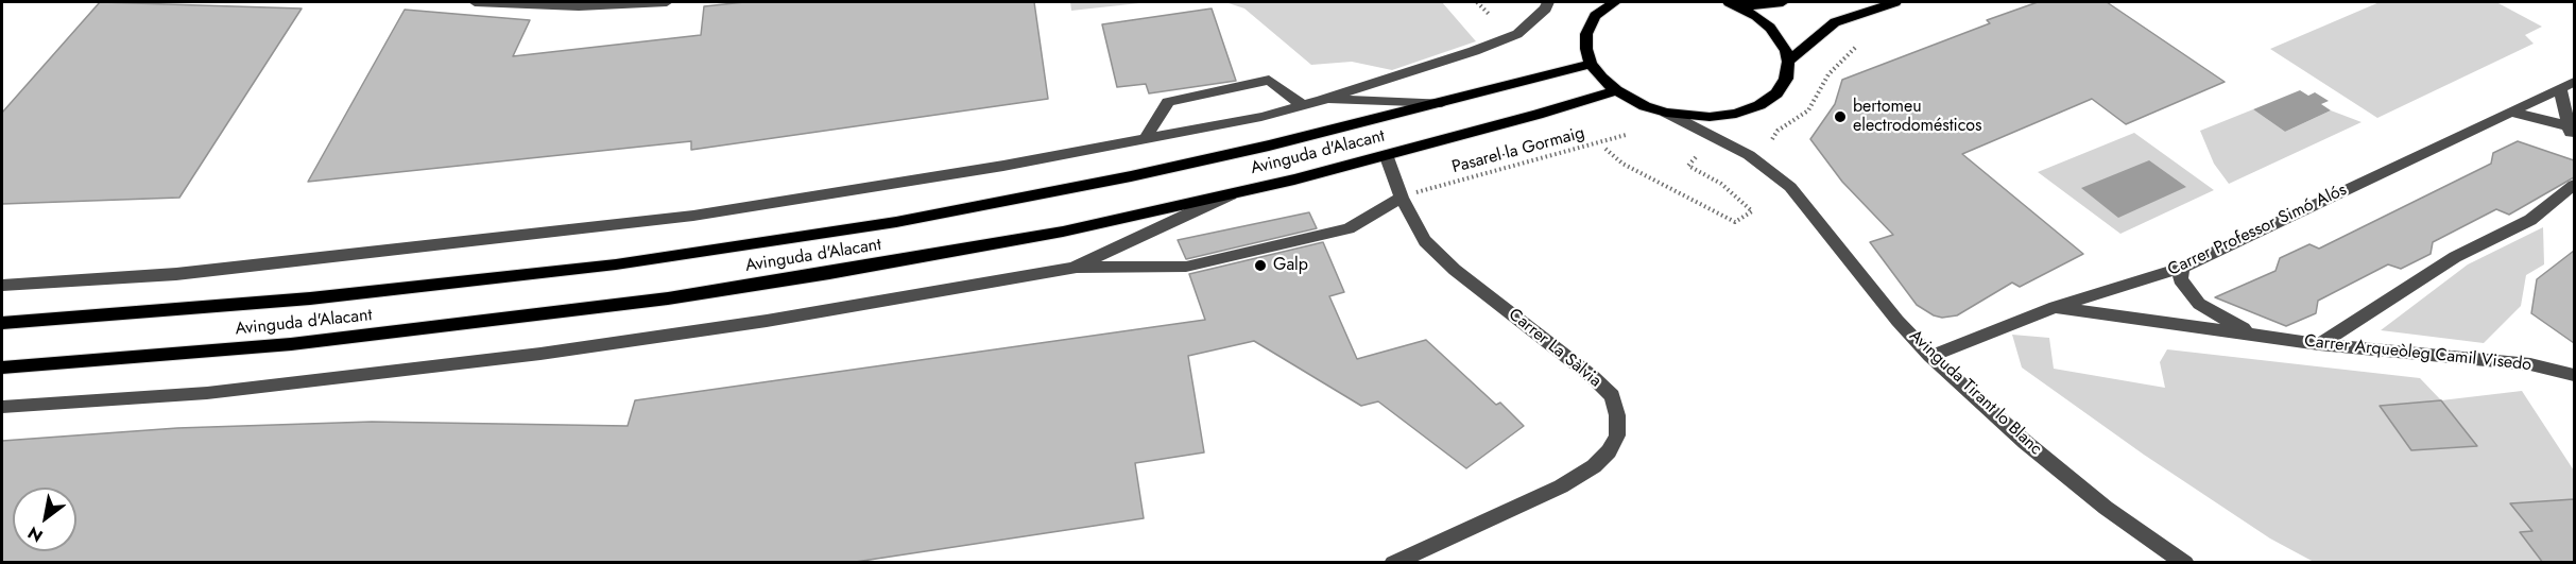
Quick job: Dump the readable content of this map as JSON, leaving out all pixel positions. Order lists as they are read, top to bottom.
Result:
{
  "streets": {
    "main road": ["Avinguda d'Alacant"],
    "street": [
      "Carrer Professor Simó Alós",
      "Carrer La Sàlvia",
      "Carrer Arqueòleg Camil Visedo",
      "Avinguda Tirant lo Blanc"
    ],
    "path": ["Pasarel·la Gormaig"]
  },
  "crossings": [
    ["Pasarel·la Gormaig", "Carrer La Sàlvia"],
    ["Avinguda d'Alacant", "Carrer La Sàlvia"],
    ["Carrer Professor Simó Alós", "Carrer Arqueòleg Camil Visedo"],
    ["Carrer Professor Simó Alós", "Avinguda Tirant lo Blanc"]
  ],
  "places": ["bertomeu electrodomésticos", "Galp"],
  "north": "bottom left"
}
